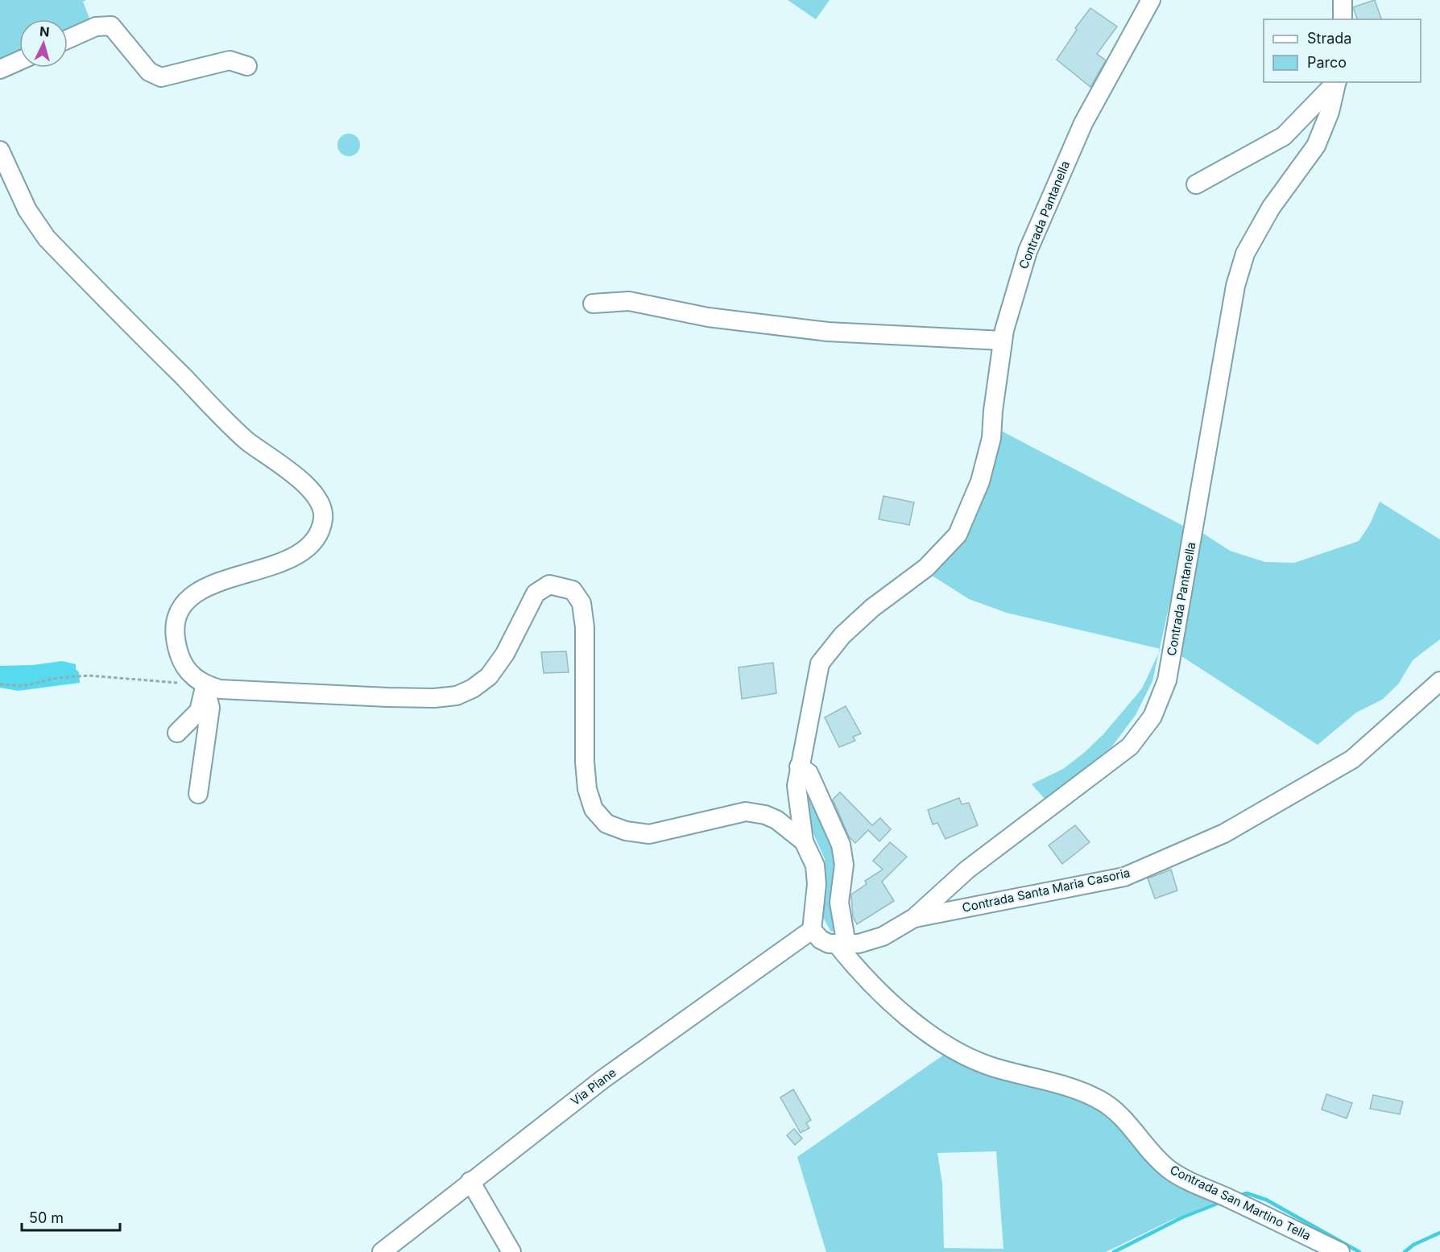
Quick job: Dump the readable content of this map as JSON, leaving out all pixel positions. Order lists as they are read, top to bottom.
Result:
{
  "streets": {
    "street": [
      "Contrada Pantanella",
      "Contrada Santa Maria Casoria",
      "Via Piane",
      "Contrada San Martino Tella"
    ]
  },
  "crossings": [
    ["Contrada Pantanella", "Contrada Santa Maria Casoria"],
    ["Contrada Pantanella", "Contrada San Martino Tella"]
  ],
  "legend": ["Strada", "Parco"],
  "scale_bar": "50 m",
  "north": "top"
}
